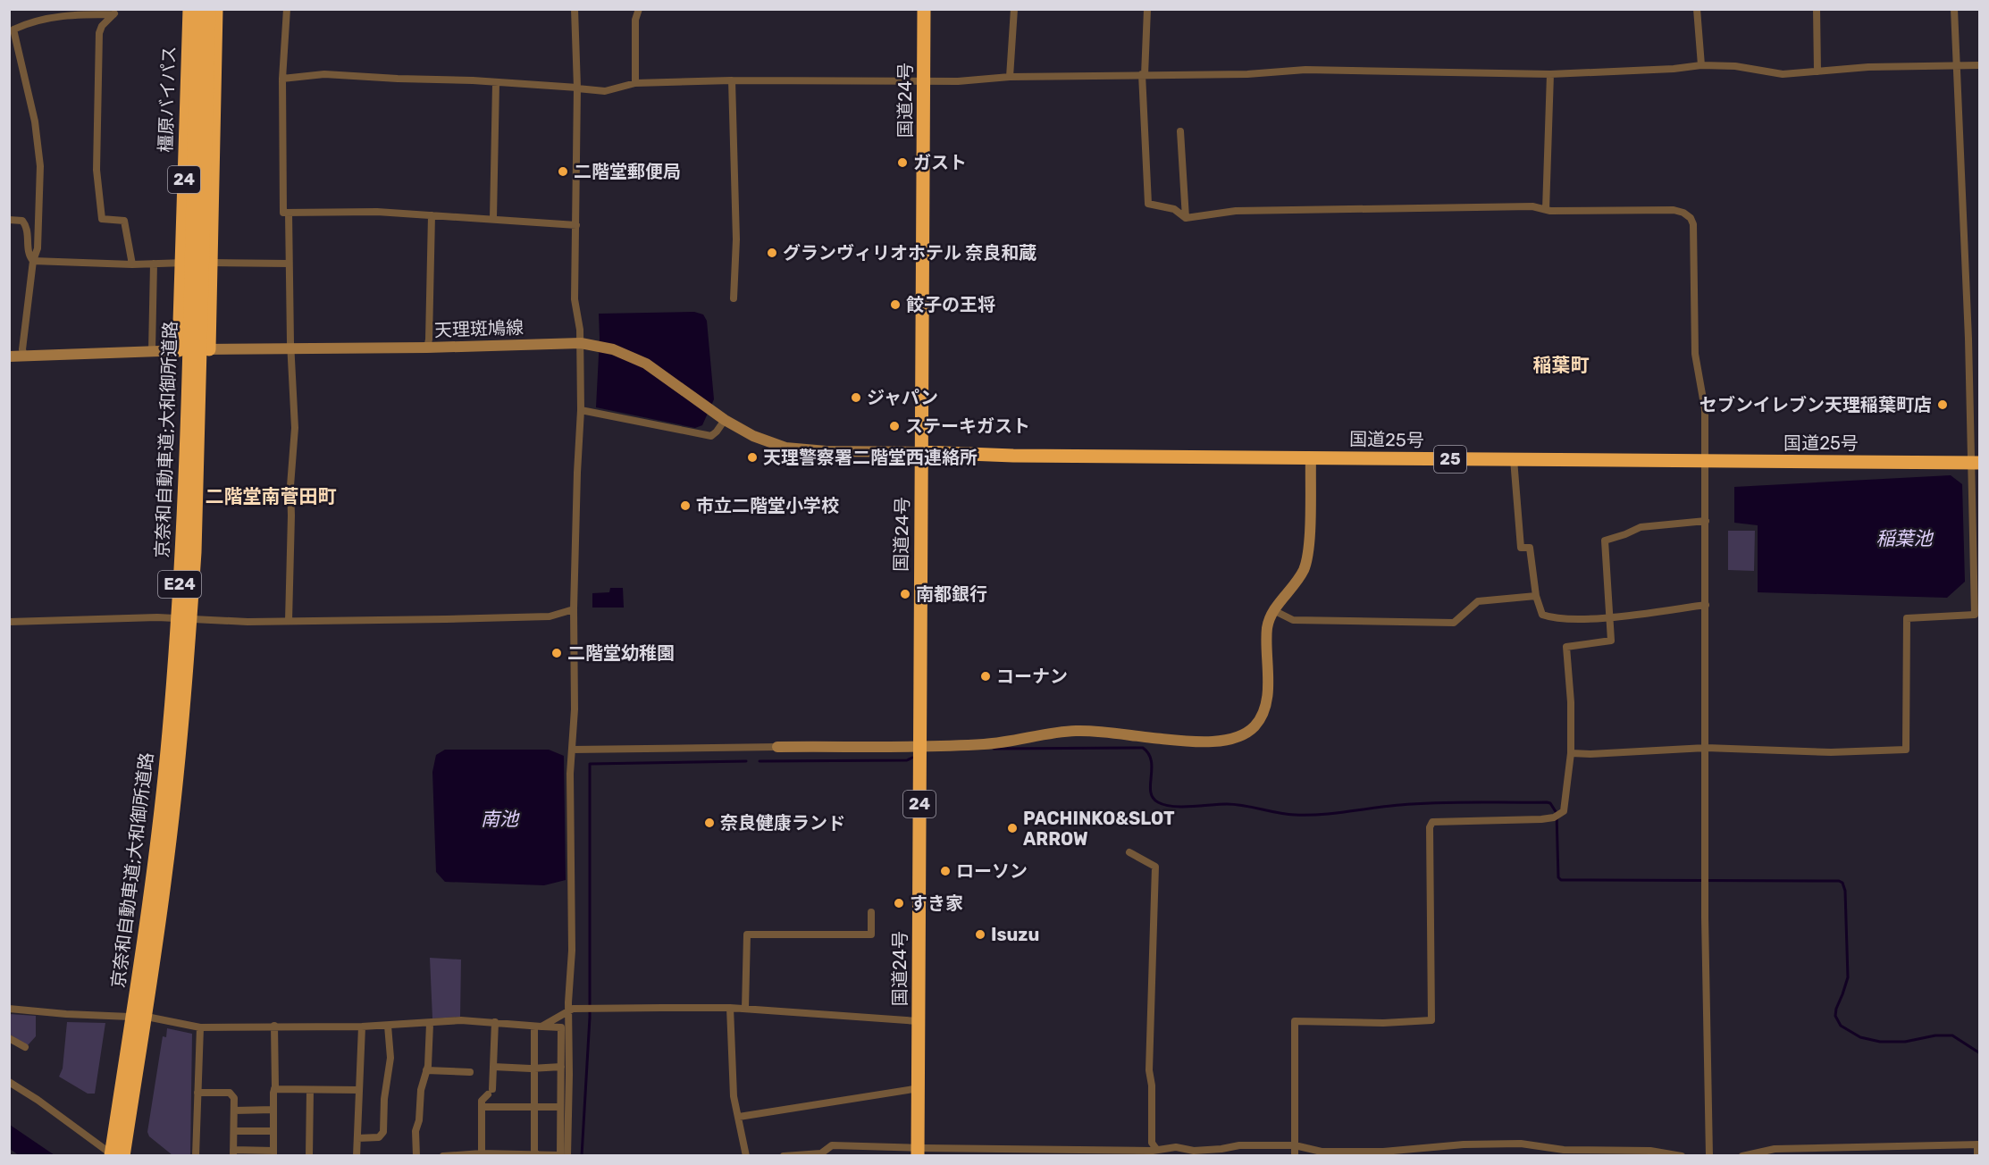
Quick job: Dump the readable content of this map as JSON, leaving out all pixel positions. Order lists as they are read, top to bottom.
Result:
{
  "streets": {
    "highway": [
      "橿原バイパス",
      "国道24号",
      "24",
      "京奈和自動車道;大和御所道路",
      "国道25号",
      "25",
      "E24"
    ],
    "main road": ["天理斑鳩線"]
  },
  "crossings": [
    ["橿原バイパス", "天理斑鳩線"],
    ["国道24号", "天理斑鳩線"],
    ["国道24号", "国道25号"],
    ["24", "天理斑鳩線"],
    ["天理斑鳩線", "国道25号"]
  ],
  "districts": ["稲葉町", "二階堂南菅田町"],
  "water": ["稲葉池", "南池"],
  "places": [
    "ガスト",
    "二階堂郵便局",
    "グランヴィリオホテル 奈良和蔵",
    "餃子の王将",
    "ジャパン",
    "セブンイレブン天理稲葉町店",
    "ステーキガスト",
    "天理警察署二階堂西連絡所",
    "市立二階堂小学校",
    "南都銀行",
    "二階堂幼稚園",
    "コーナン",
    "奈良健康ランド",
    "PACHINKO&SLOT ARROW",
    "ローソン",
    "すき家",
    "Isuzu"
  ]
}
